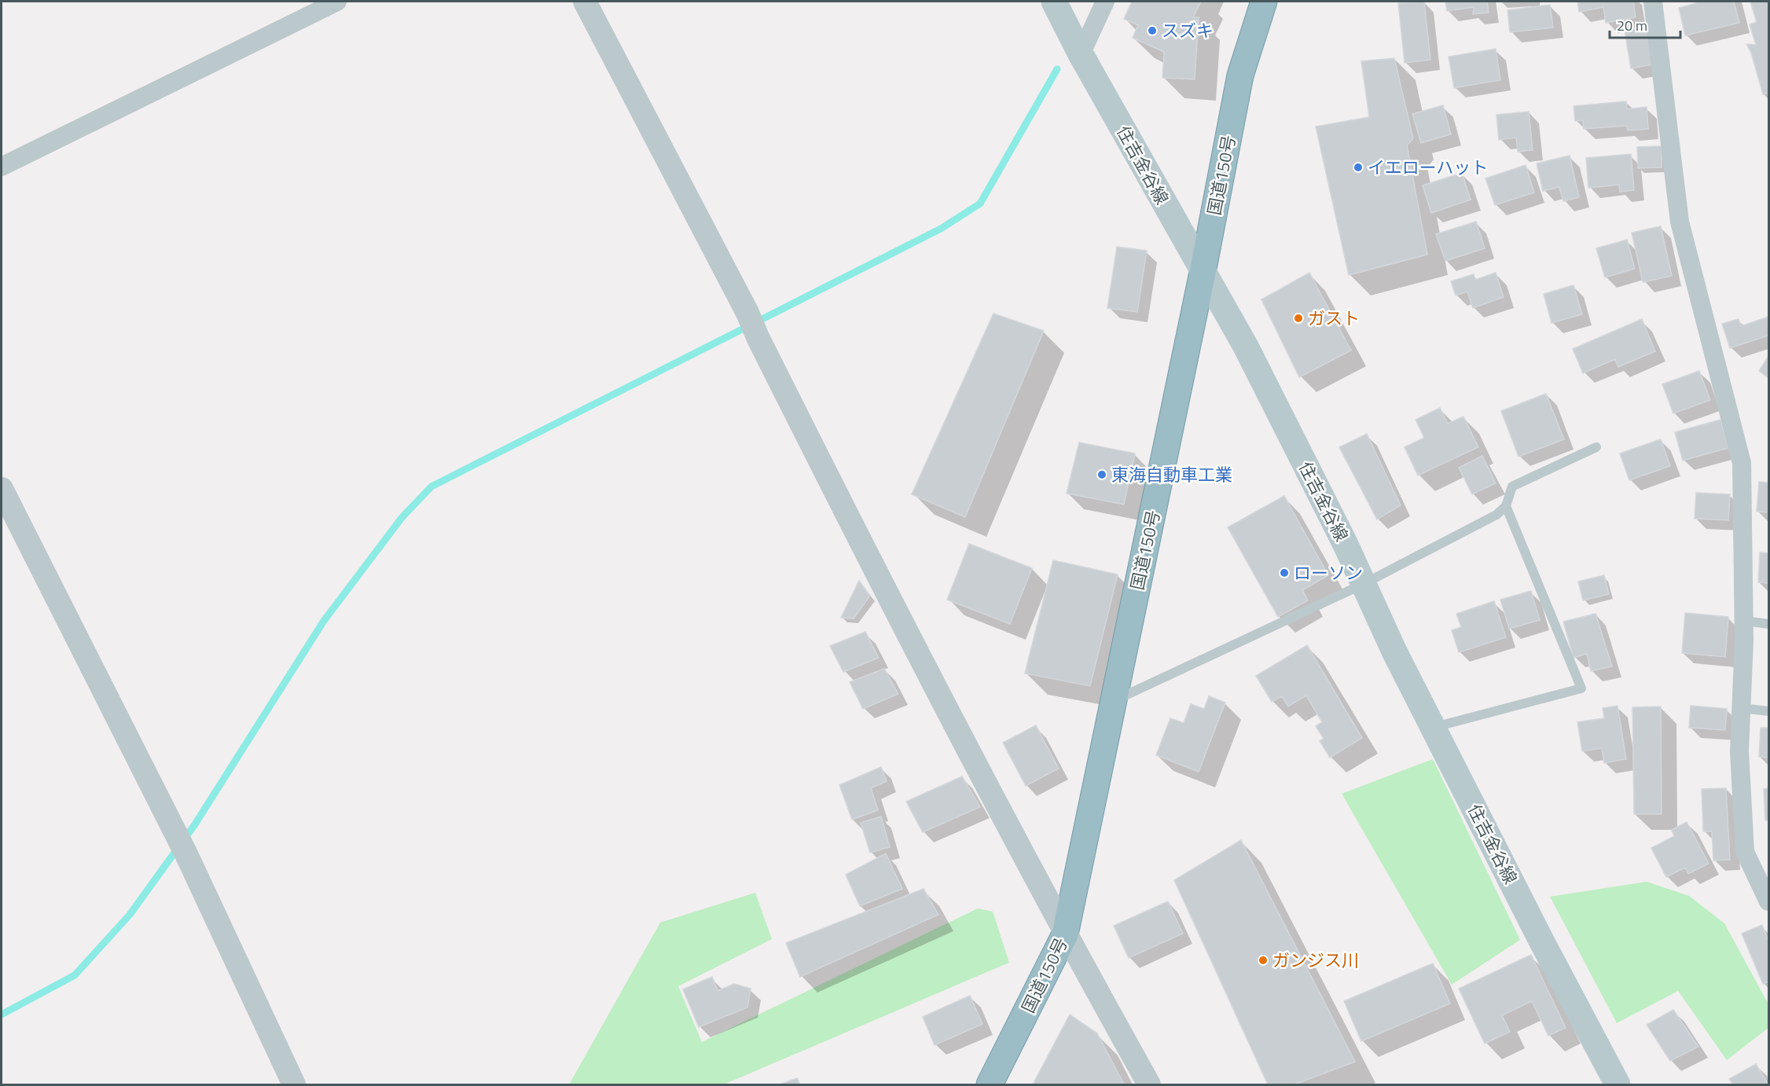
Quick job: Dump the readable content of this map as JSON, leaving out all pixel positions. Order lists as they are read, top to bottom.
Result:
{
  "streets": {
    "highway": ["国道150号"],
    "main road": ["住吉金谷線"]
  },
  "crossings": [
    ["住吉金谷線", "国道150号"]
  ],
  "places": [
    "スズキ",
    "イエローハット",
    "ガスト",
    "東海自動車工業",
    "ローソン",
    "ガンジス川"
  ],
  "scale_bar": "20 m"
}
